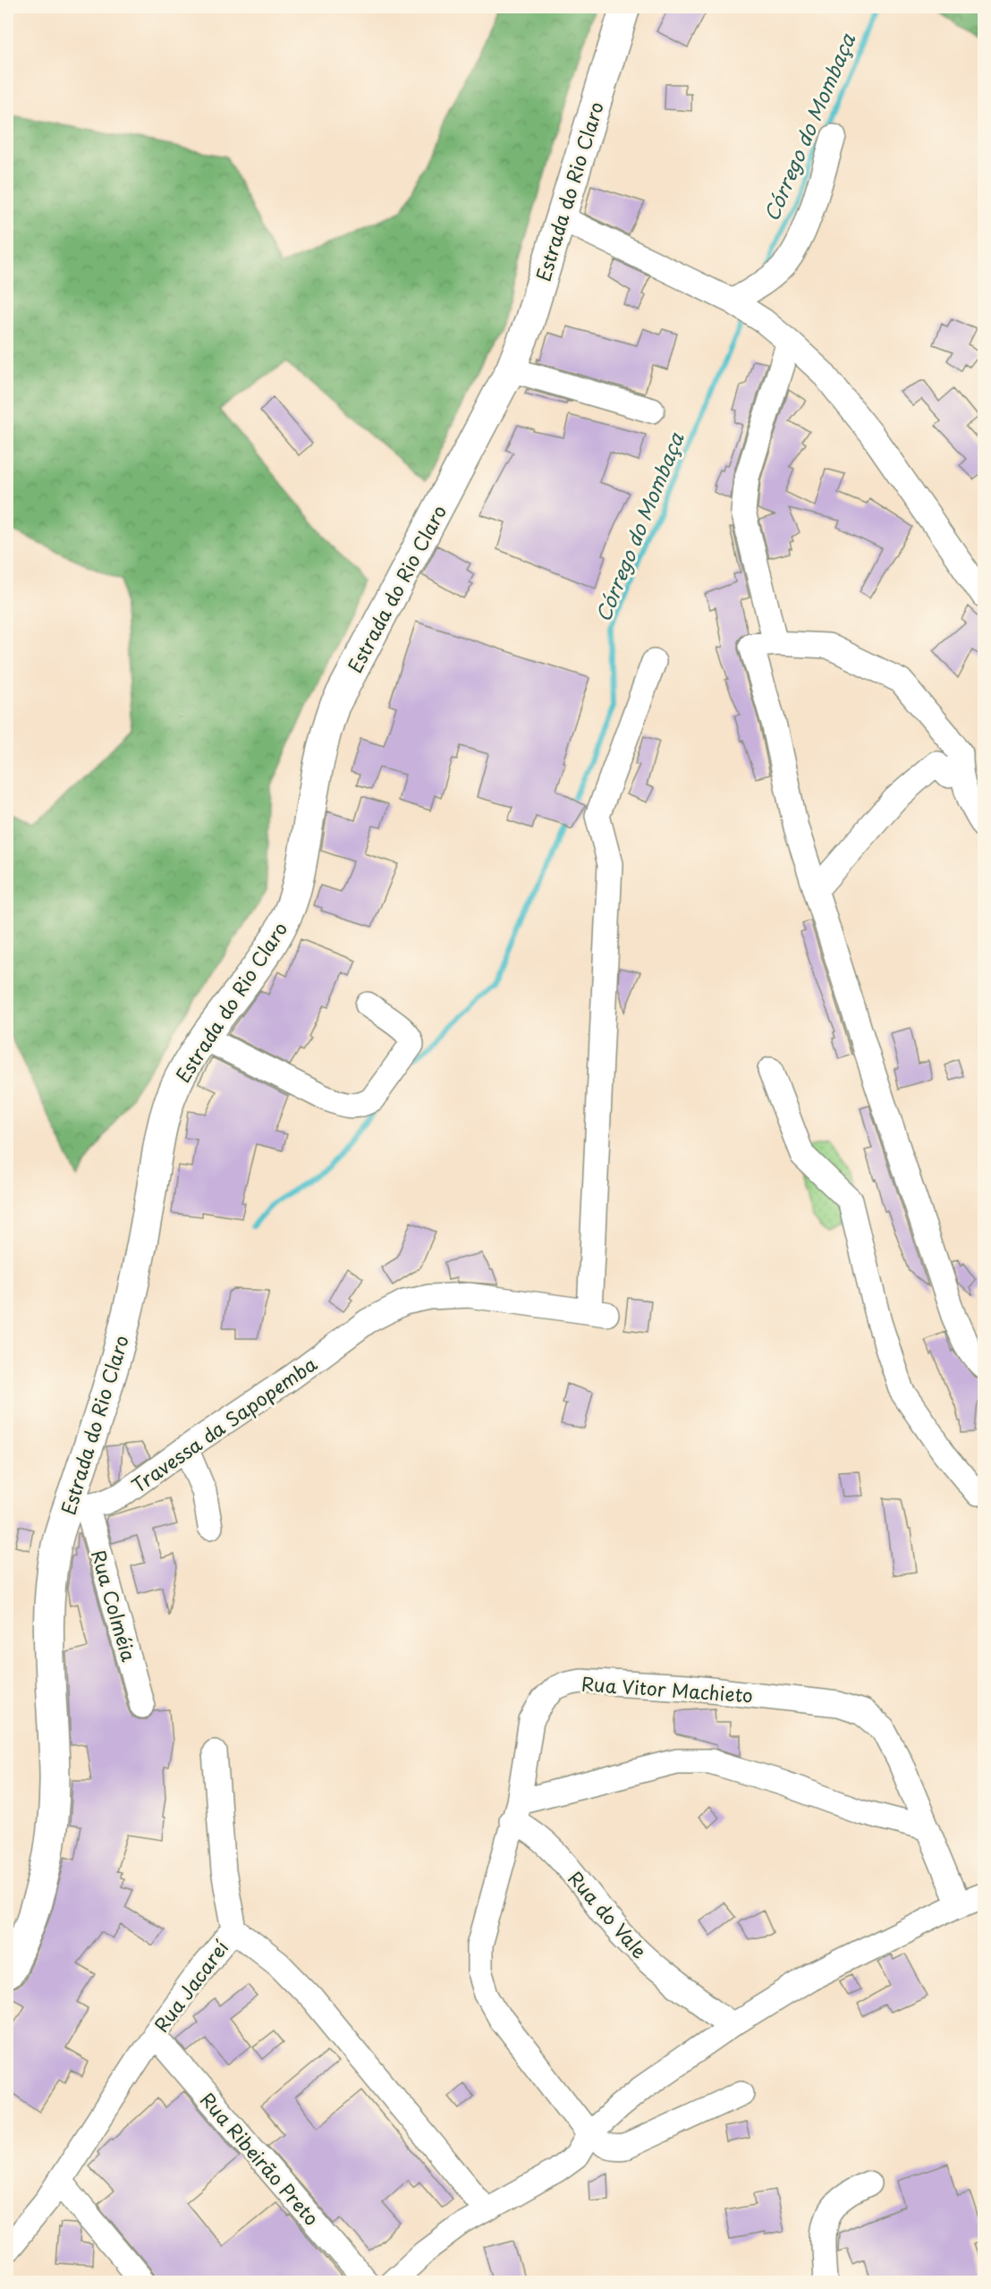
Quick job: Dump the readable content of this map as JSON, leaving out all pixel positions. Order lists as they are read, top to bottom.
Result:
{
  "streets": {
    "main road": ["Estrada do Rio Claro"],
    "street": [
      "Travessa da Sapopemba",
      "Rua Colméia",
      "Rua Vitor Machieto",
      "Rua do Vale",
      "Rua Jacareí",
      "Rua Ribeirão Preto"
    ]
  },
  "crossings": [
    ["Estrada do Rio Claro", "Travessa da Sapopemba"],
    ["Estrada do Rio Claro", "Rua Colméia"],
    ["Travessa da Sapopemba", "Rua Colméia"],
    ["Rua Vitor Machieto", "Rua do Vale"],
    ["Rua Jacareí", "Rua Ribeirão Preto"]
  ],
  "water": ["Córrego do Mombaça"]
}
